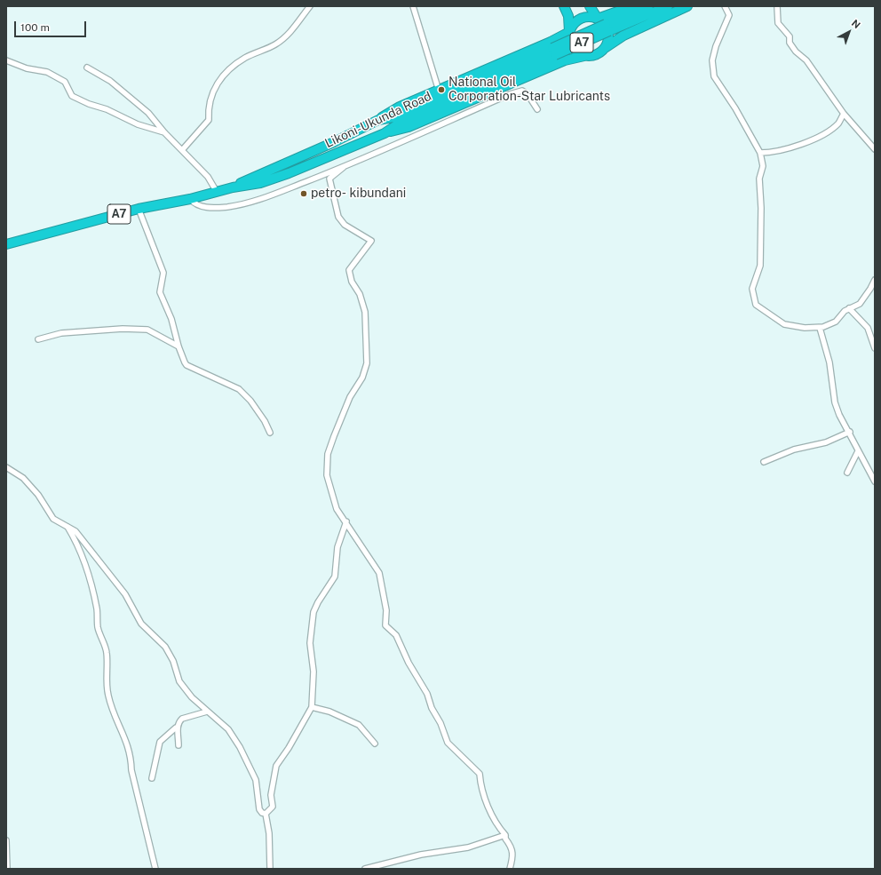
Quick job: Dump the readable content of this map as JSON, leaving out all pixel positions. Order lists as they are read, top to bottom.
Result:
{
  "streets": {
    "highway": ["A7", "Likoni-Ukunda Road"]
  },
  "places": ["National Oil Corporation-Star Lubricants", "petro- kibundani"],
  "scale_bar": "100 m",
  "north": "top right"
}
